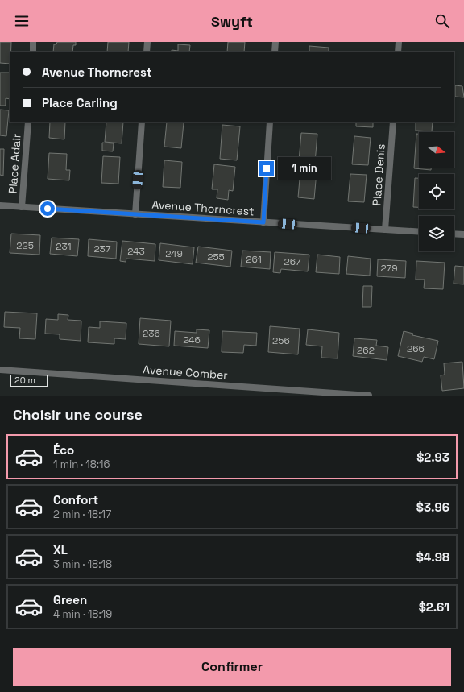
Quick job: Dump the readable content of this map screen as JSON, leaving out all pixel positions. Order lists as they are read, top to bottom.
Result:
{
  "streets": {
    "street": [
      "Place Adair",
      "Place Denis",
      "Avenue Thorncrest",
      "Avenue Comber"
    ]
  },
  "crossings": [
    ["Place Adair", "Avenue Thorncrest"],
    ["Place Denis", "Avenue Thorncrest"]
  ],
  "house_numbers": [
    "225",
    "231",
    "237",
    "243",
    "249",
    "255",
    "261",
    "267",
    "279",
    "236",
    "246",
    "256",
    "266",
    "262"
  ],
  "scale_bar": "20 m",
  "north": "right",
  "page": {
    "header": "Swyft",
    "banner": ["Avenue Thorncrest", "Place Carling"],
    "bubble": "1 min",
    "scale": "20 m",
    "heading": "Choisir une course",
    "list": [
      {
        "name": "Éco",
        "note": "1 min · 18:16",
        "value": "$2.93"
      },
      {
        "name": "Confort",
        "note": "2 min · 18:17",
        "value": "$3.96"
      },
      {
        "name": "XL",
        "note": "3 min · 18:18",
        "value": "$4.98"
      },
      {
        "name": "Green",
        "note": "4 min · 18:19",
        "value": "$2.61"
      }
    ],
    "buttons": "Confirmer"
  }
}
